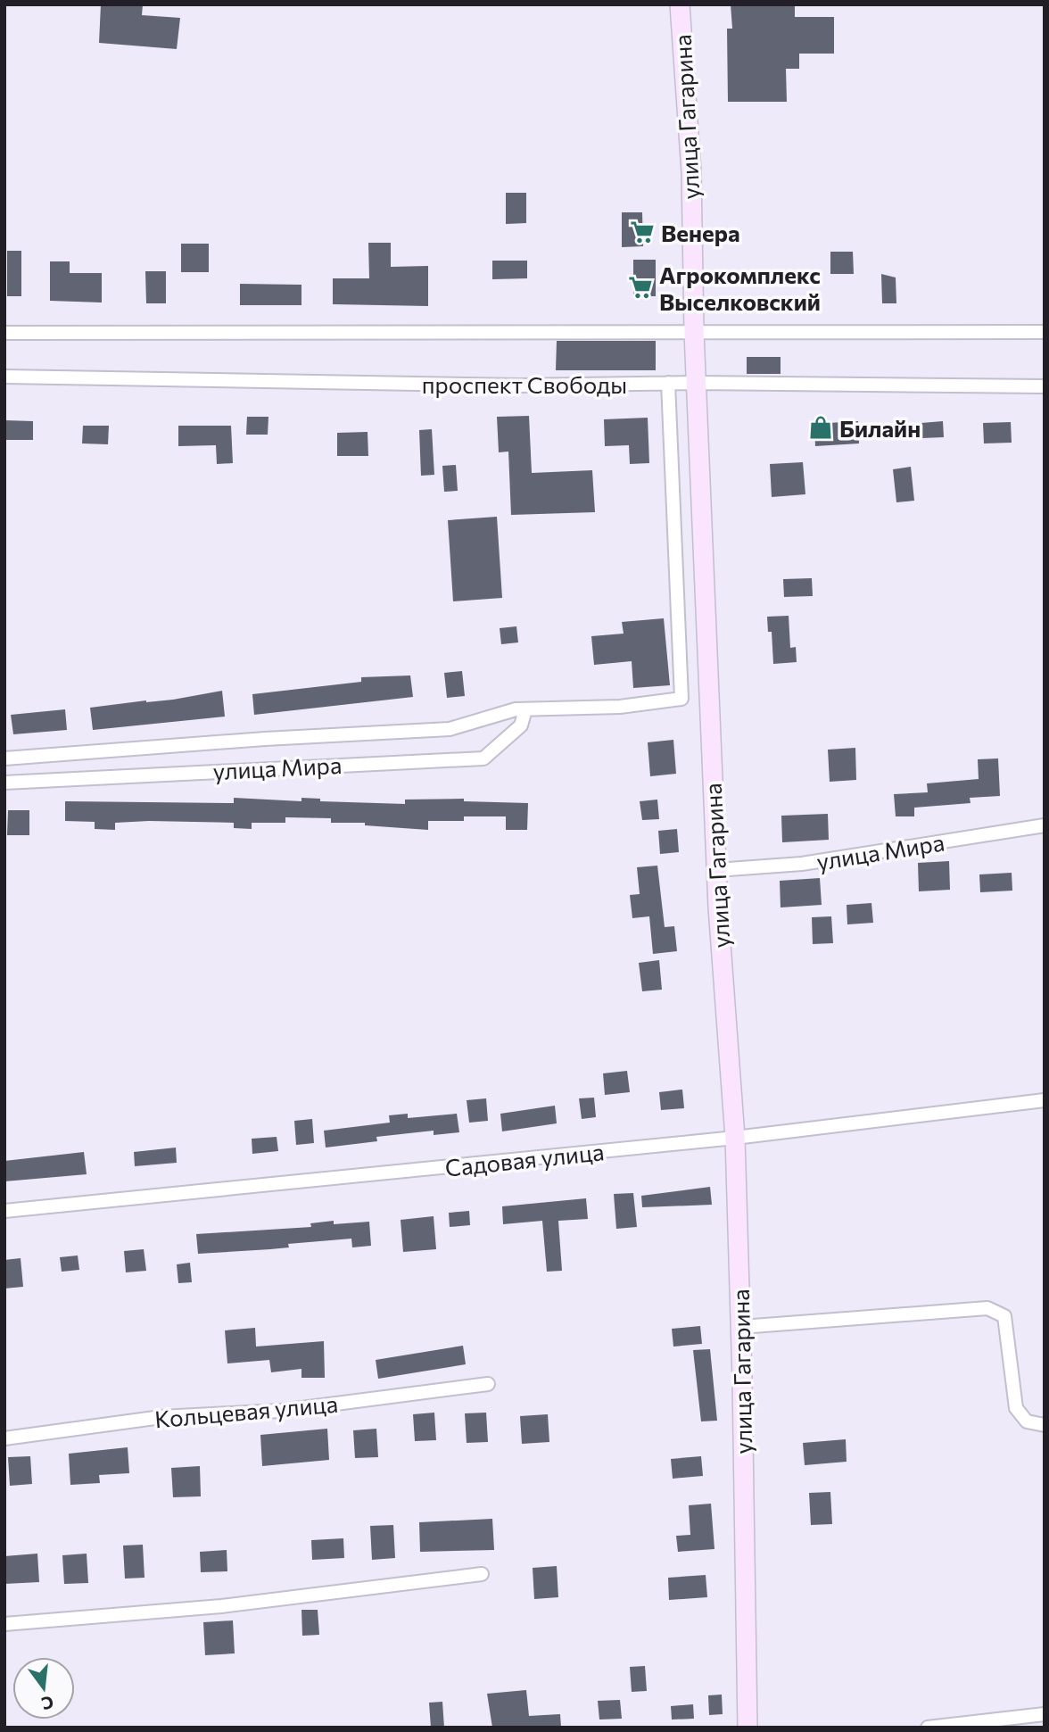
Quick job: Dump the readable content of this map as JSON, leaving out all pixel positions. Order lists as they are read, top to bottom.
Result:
{
  "streets": {
    "main road": ["улица Гагарина"],
    "street": [
      "проспект Свободы",
      "улица Мира",
      "Садовая улица",
      "Кольцевая улица"
    ]
  },
  "crossings": [
    ["улица Гагарина", "проспект Свободы"],
    ["улица Гагарина", "улица Мира"],
    ["улица Гагарина", "Садовая улица"],
    ["проспект Свободы", "улица Мира"]
  ],
  "places": {
    "supermarket": ["Венера", "Агрокомплекс Выселковский"],
    "shop": ["Билайн"]
  },
  "north": "bottom"
}
